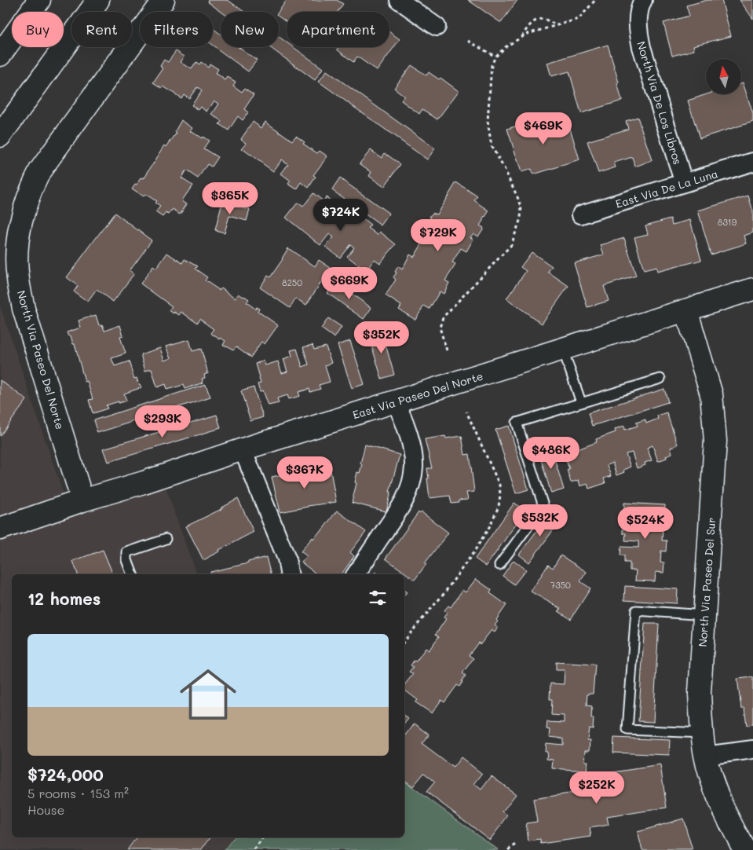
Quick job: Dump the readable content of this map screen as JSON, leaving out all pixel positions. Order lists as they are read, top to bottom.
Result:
{
  "streets": {
    "street": [
      "North Via De Los Libros",
      "East Via De La Luna",
      "North Via Paseo Del Norte",
      "East Via Paseo Del Norte",
      "North Via Paseo Del Sur"
    ]
  },
  "crossings": [
    ["North Via De Los Libros", "East Via De La Luna"],
    ["North Via Paseo Del Norte", "East Via Paseo Del Norte"],
    ["East Via Paseo Del Norte", "North Via Paseo Del Sur"]
  ],
  "house_numbers": ["8319", "8250", "7350"],
  "north": "top",
  "page": {
    "chip": [
      "Buy",
      "Rent",
      "Filters",
      "New",
      "Apartment"
    ],
    "price": [
      "$469K",
      "$365K",
      "$724K",
      "$729K",
      "$669K",
      "$352K",
      "$293K",
      "$486K",
      "$367K",
      "$532K",
      "$524K",
      "$252K"
    ],
    "heading": "12 homes",
    "list": [
      {
        "name": "$724,000",
        "note": "5 rooms · 153 m² · House"
      }
    ]
  }
}
